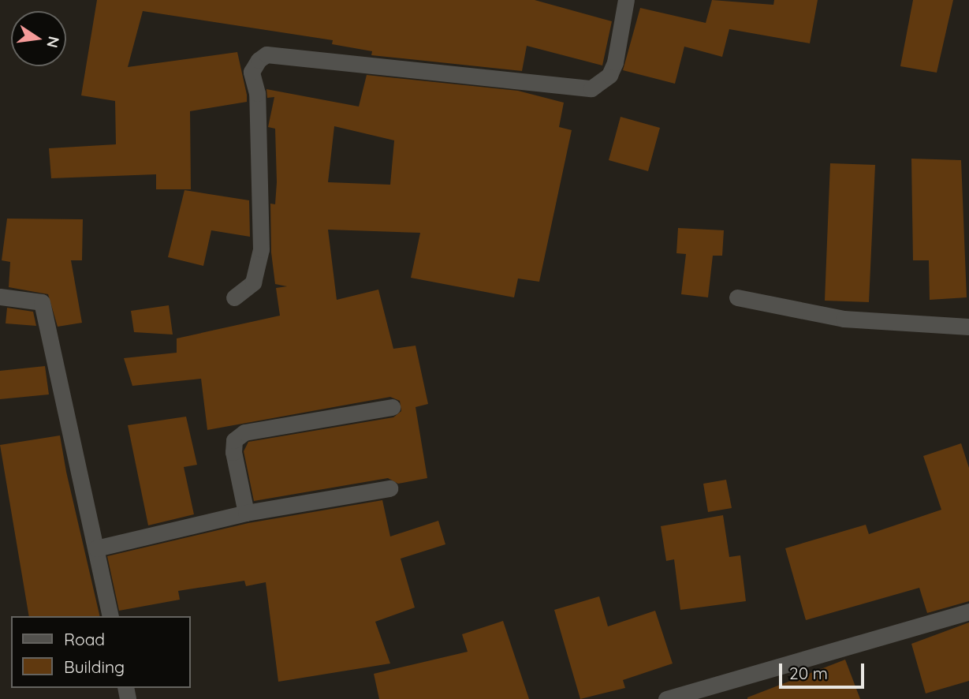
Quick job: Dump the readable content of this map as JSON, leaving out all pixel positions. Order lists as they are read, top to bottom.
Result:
{
  "legend": ["Road", "Building"],
  "scale_bar": "20 m",
  "north": "right"
}
